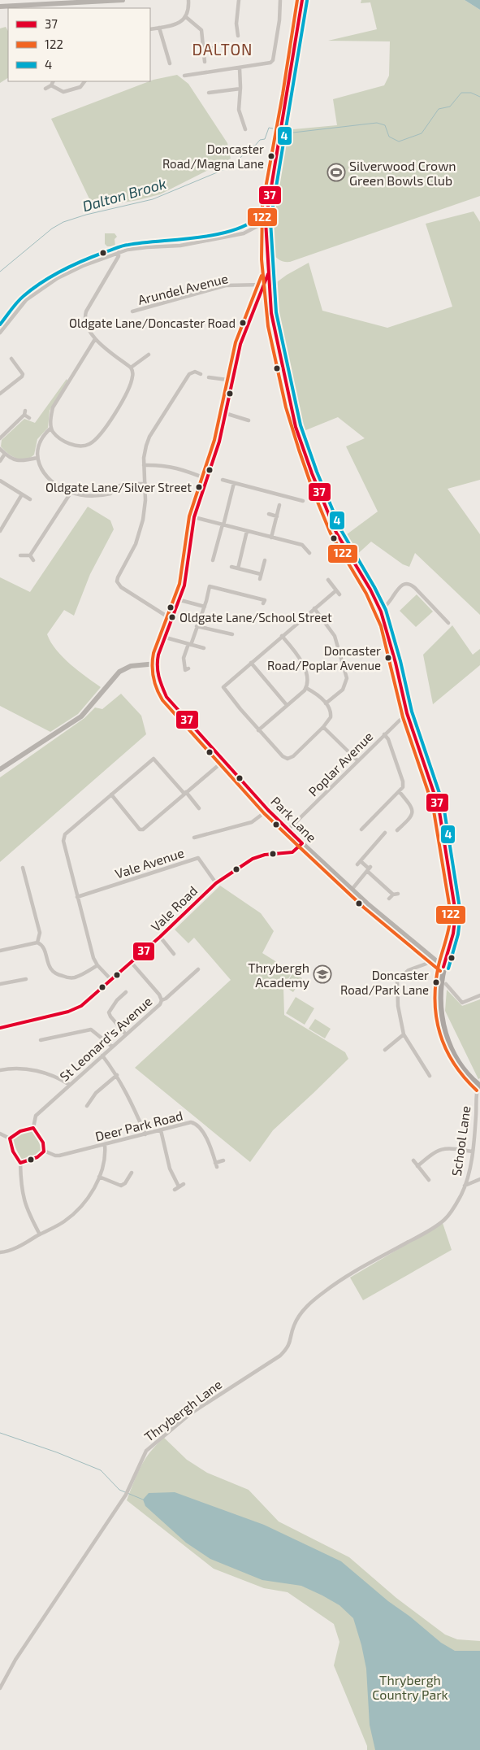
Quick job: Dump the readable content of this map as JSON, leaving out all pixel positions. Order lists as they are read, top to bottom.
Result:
{
  "streets": {
    "street": [
      "Arundel Avenue",
      "Poplar Avenue",
      "Park Lane",
      "Vale Avenue",
      "Vale Road",
      "St Leonard's Avenue",
      "Deer Park Road",
      "School Lane",
      "Thrybergh Lane"
    ]
  },
  "crossings": [
    ["Poplar Avenue", "Park Lane"],
    ["Park Lane", "Vale Road"],
    ["Vale Avenue", "Vale Road"],
    ["St Leonard's Avenue", "Deer Park Road"],
    ["School Lane", "Thrybergh Lane"]
  ],
  "districts": ["DALTON"],
  "water": ["Dalton Brook"],
  "parks": ["Thrybergh Country Park"],
  "places": {
    "other": [
      "Doncaster Road/Magna Lane",
      "Oldgate Lane/Doncaster Road",
      "Oldgate Lane/Silver Street",
      "Oldgate Lane/School Street",
      "Doncaster Road/Poplar Avenue",
      "Doncaster Road/Park Lane"
    ],
    "sports": ["Silverwood Crown Green Bowls Club"],
    "school or university": ["Thrybergh Academy"]
  },
  "lines": ["transit line 37", "transit line 122", "transit line 4"],
  "legend": ["37", "122", "4"]
}
